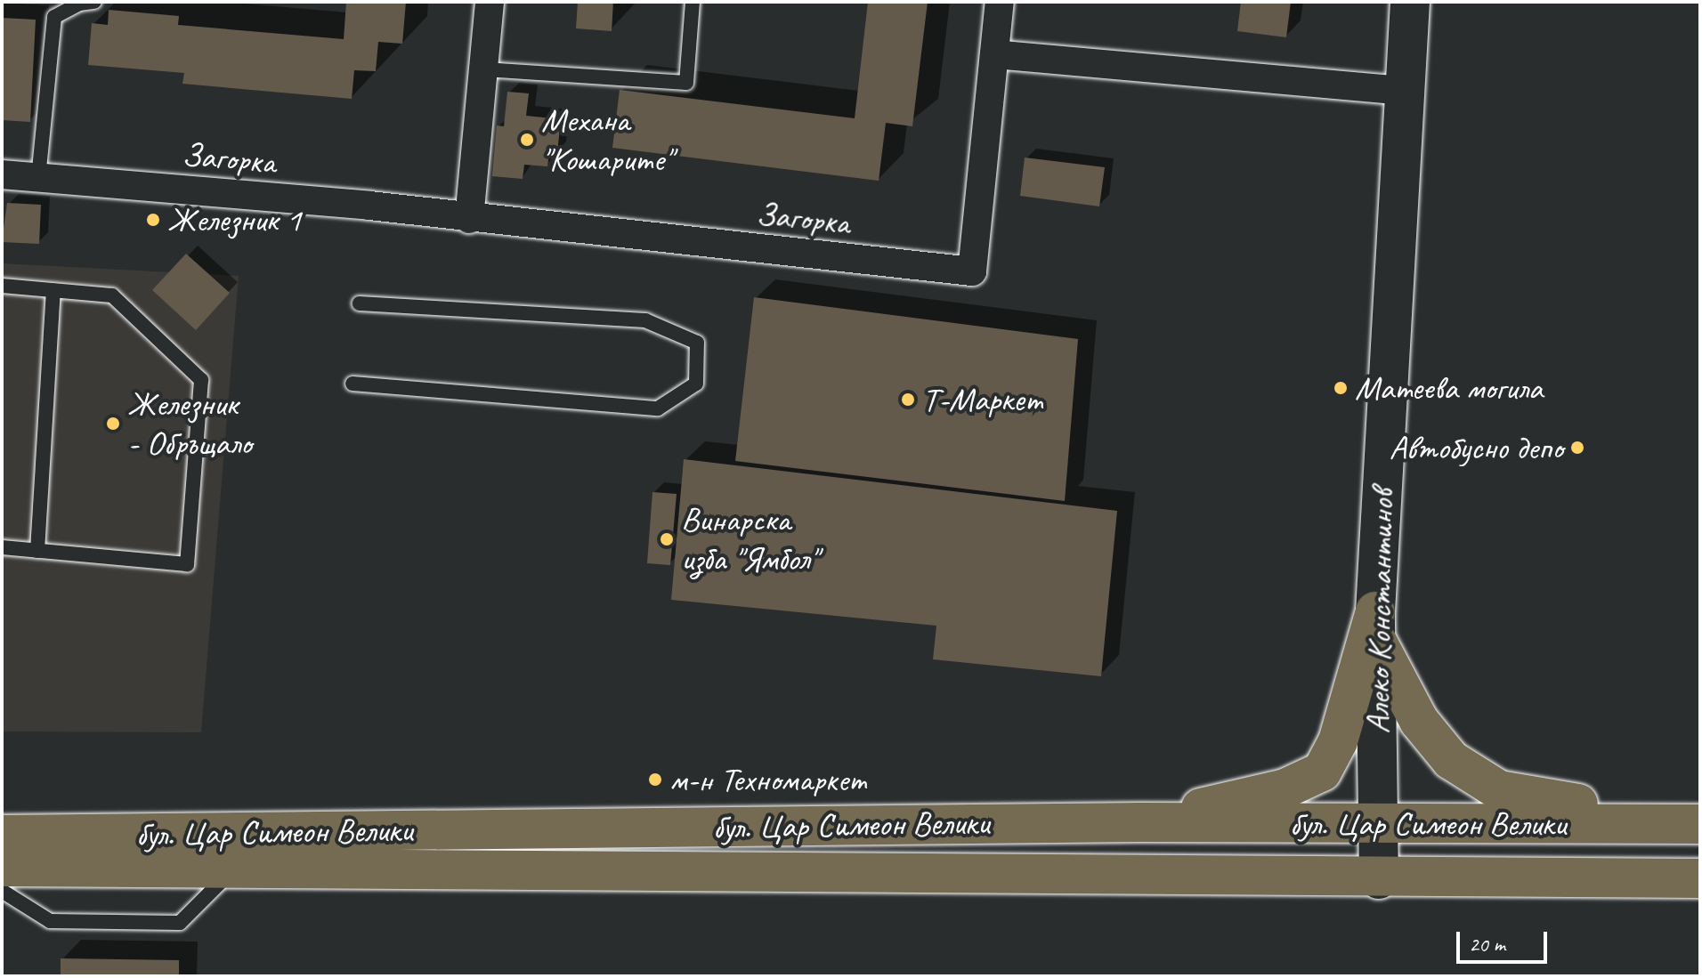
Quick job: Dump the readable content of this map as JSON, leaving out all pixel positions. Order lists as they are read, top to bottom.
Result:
{
  "streets": {
    "main road": ["бул. Цар Симеон Велики"],
    "street": ["Загорка", "Алеко Константинов"]
  },
  "crossings": [
    ["Алеко Константинов", "бул. Цар Симеон Велики"]
  ],
  "places": [
    "Механа \"Кошарите\"",
    "Железник 1",
    "Матеева могила",
    "Т-Маркет",
    "Железник - Обръщало",
    "Автобусно депо",
    "Винарска изба \"Ямбол\"",
    "м-н Техномаркет"
  ],
  "scale_bar": "20 m"
}
